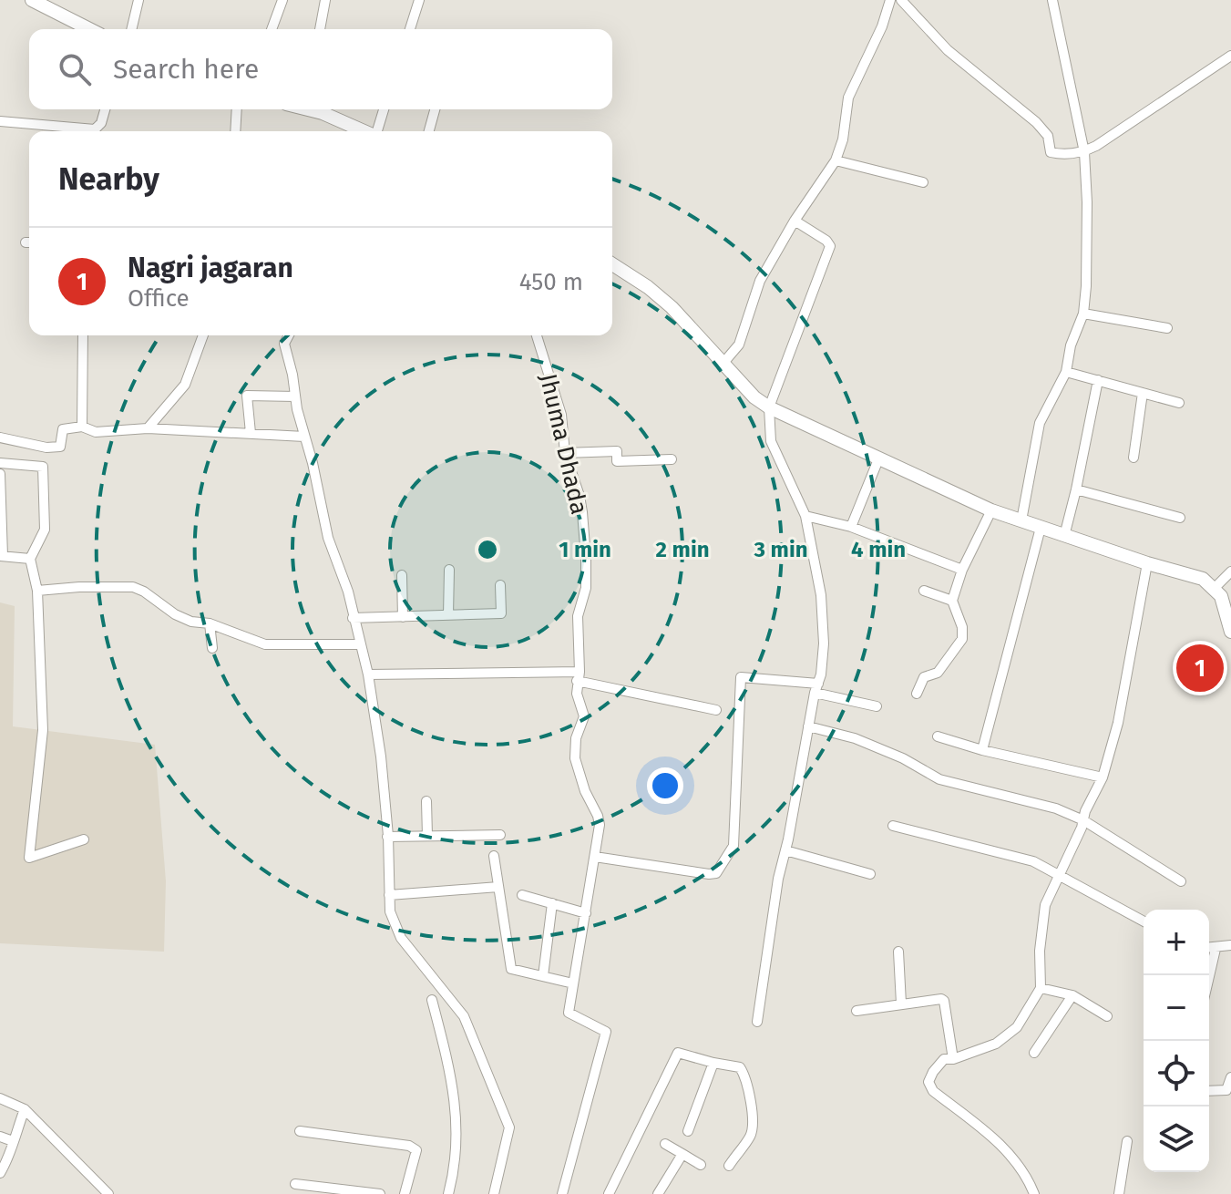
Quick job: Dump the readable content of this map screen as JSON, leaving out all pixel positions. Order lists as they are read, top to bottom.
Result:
{
  "streets": {
    "street": ["Jhuma Dhada"]
  },
  "page": {
    "search": "Search here",
    "heading": "Nearby",
    "list": [
      {
        "mark": "1",
        "name": "Nagri jagaran",
        "note": "Office",
        "value": "450 m"
      }
    ],
    "pins": "1",
    "map_buttons": ["+", "−"]
  },
  "rings": [
    "1 min",
    "2 min",
    "3 min",
    "4 min"
  ]
}
